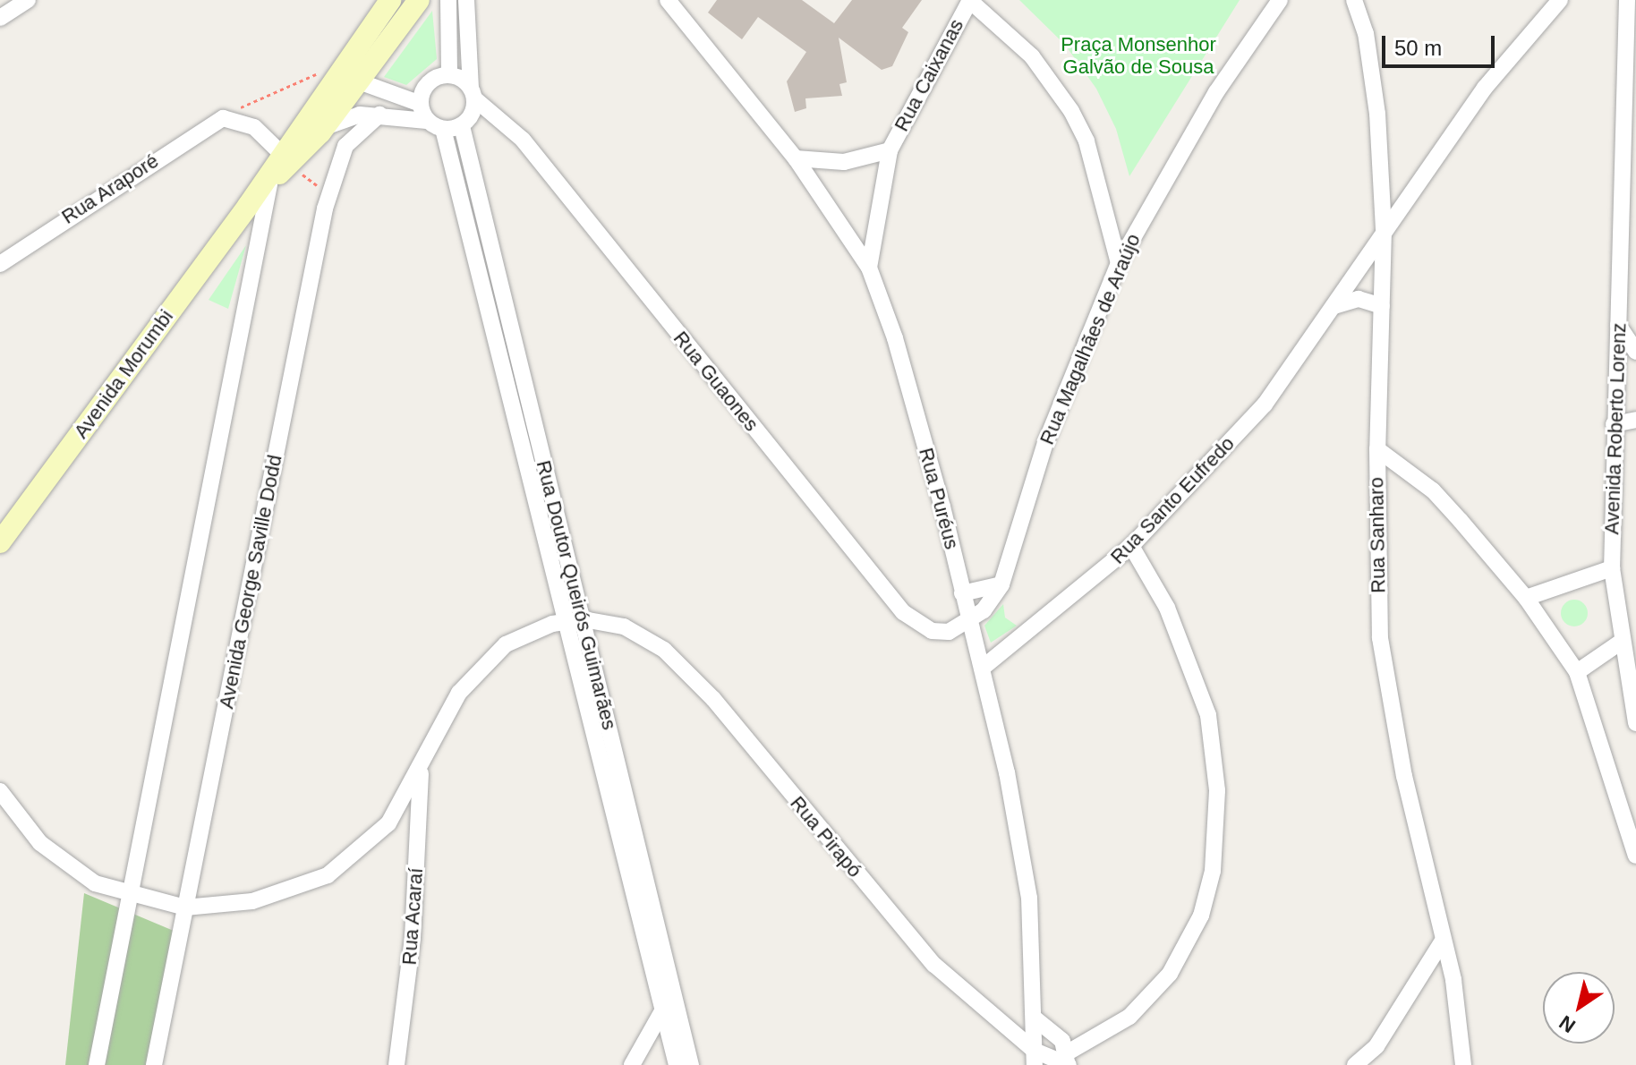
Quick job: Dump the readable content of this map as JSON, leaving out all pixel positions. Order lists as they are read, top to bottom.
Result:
{
  "streets": {
    "main road": ["Avenida Morumbi"],
    "street": [
      "Rua Caixanas",
      "Rua Araporé",
      "Rua Magalhães de Araújo",
      "Rua Guaones",
      "Avenida Roberto Lorenz",
      "Rua Puréus",
      "Rua Santo Eufredo",
      "Rua Sanharo",
      "Avenida George Saville Dodd",
      "Rua Doutor Queirós Guimarães",
      "Rua Pirapó",
      "Rua Acaraí"
    ]
  },
  "crossings": [
    ["Rua Caixanas", "Rua Puréus"],
    ["Rua Magalhães de Araújo", "Rua Guaones"],
    ["Rua Magalhães de Araújo", "Rua Puréus"],
    ["Rua Guaones", "Rua Puréus"],
    ["Rua Guaones", "Rua Doutor Queirós Guimarães"],
    ["Rua Puréus", "Rua Santo Eufredo"],
    ["Rua Puréus", "Rua Pirapó"],
    ["Rua Santo Eufredo", "Rua Sanharo"],
    ["Rua Doutor Queirós Guimarães", "Rua Pirapó"]
  ],
  "parks": ["Praça Monsenhor Galvão de Sousa"],
  "scale_bar": "50 m",
  "north": "bottom left"
}
